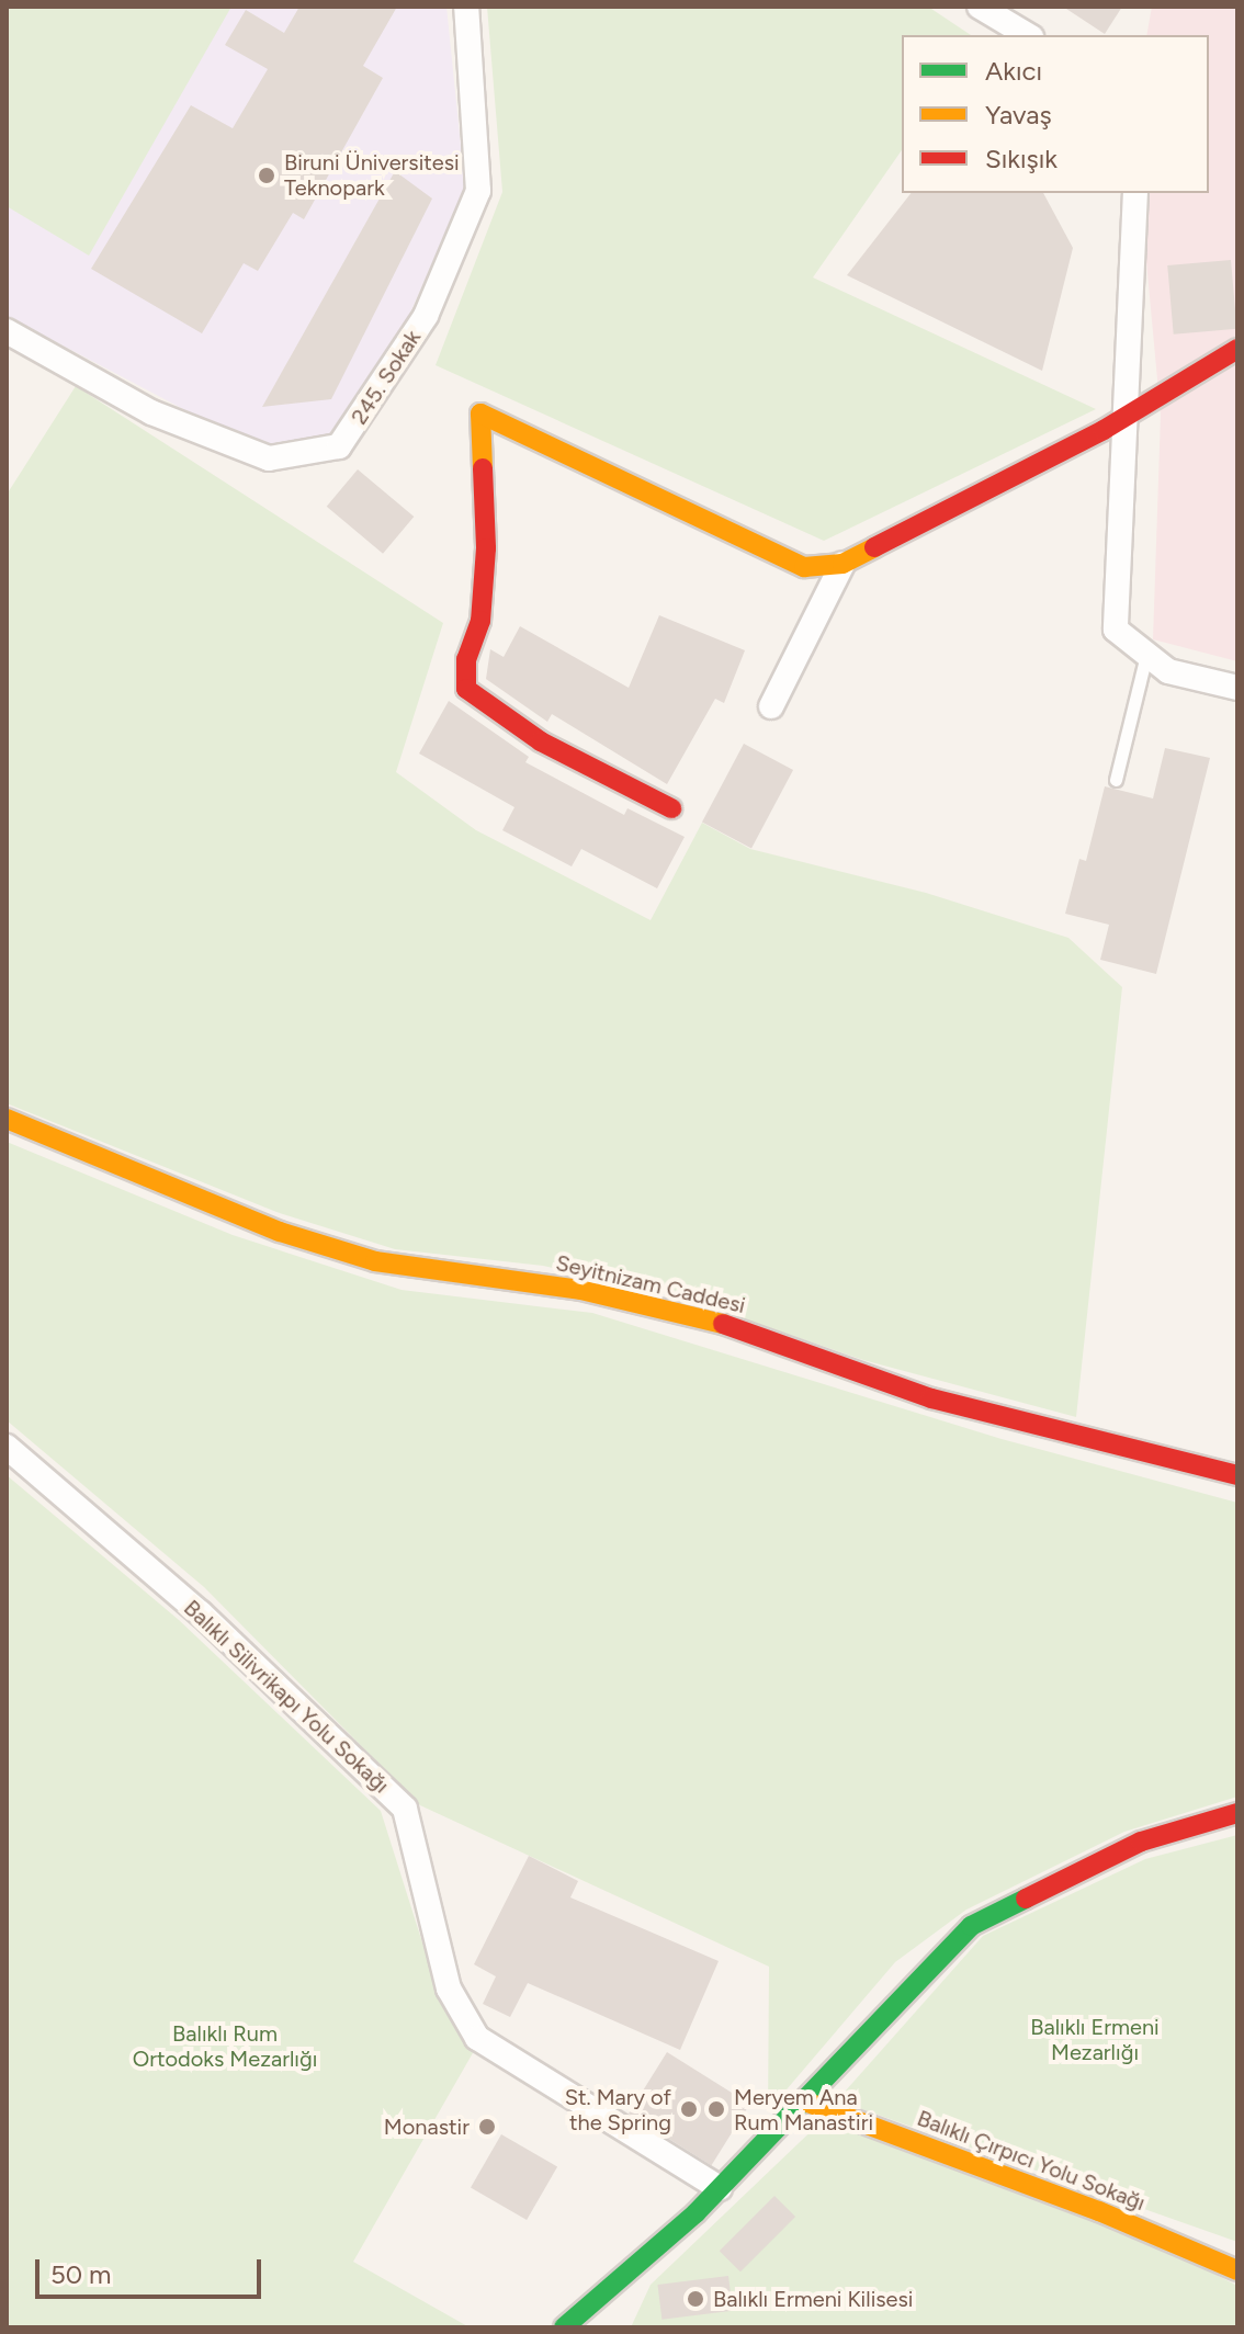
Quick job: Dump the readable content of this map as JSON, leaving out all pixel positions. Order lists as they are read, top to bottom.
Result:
{
  "streets": {
    "street": [
      "245. Sokak",
      "Seyitnizam Caddesi",
      "Balıklı Silivrikapı Yolu Sokağı",
      "Balıklı Çırpıcı Yolu Sokağı"
    ]
  },
  "parks": ["Balıklı Ermeni Mezarlığı", "Balıklı Rum Ortodoks Mezarlığı"],
  "places": [
    "Biruni Üniversitesi Teknopark",
    "St. Mary of the Spring",
    "Meryem Ana Rum Manastiri",
    "Monastir",
    "Balıklı Ermeni Kilisesi"
  ],
  "legend": ["Akıcı", "Yavaş", "Sıkışık"],
  "scale_bar": "50 m"
}
